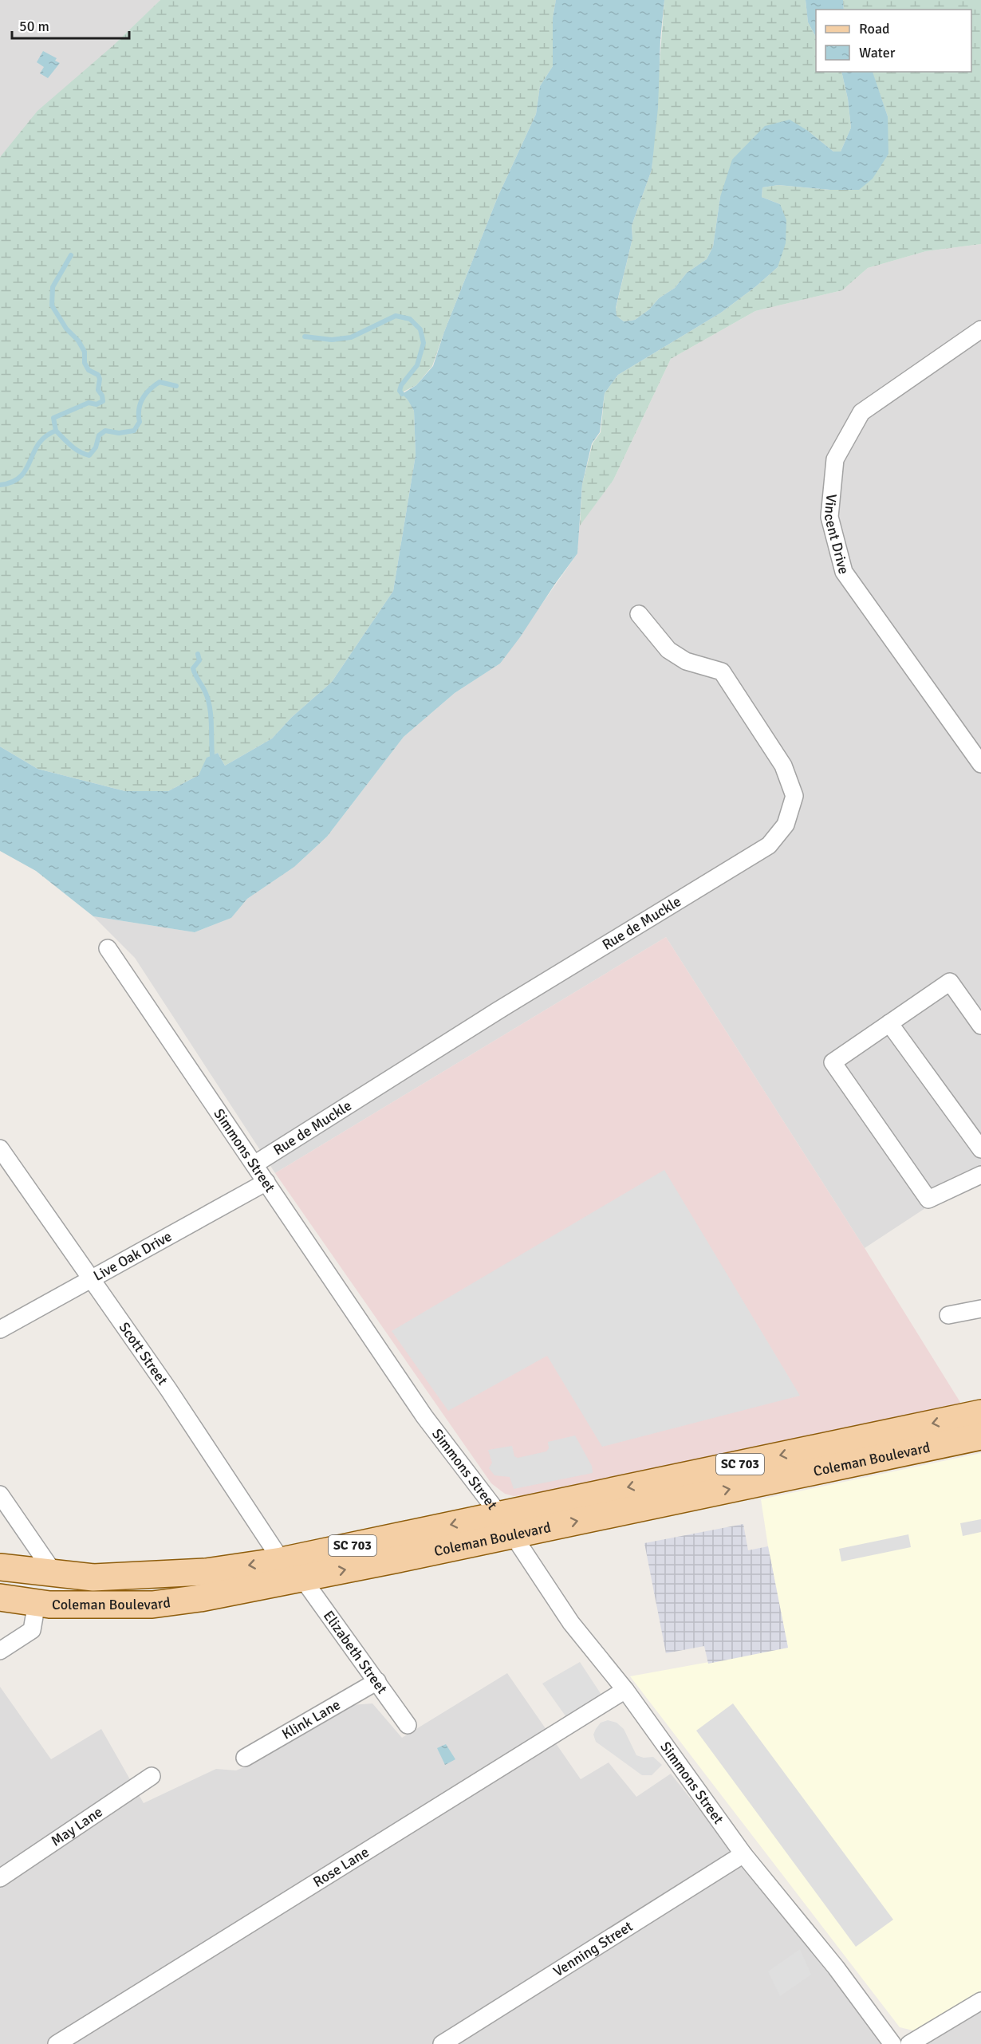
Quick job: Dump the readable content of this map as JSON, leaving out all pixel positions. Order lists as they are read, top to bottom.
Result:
{
  "streets": {
    "main road": ["Coleman Boulevard", "SC 703"],
    "street": [
      "Vincent Drive",
      "Rue de Muckle",
      "Simmons Street",
      "Live Oak Drive",
      "Scott Street",
      "Elizabeth Street",
      "Klink Lane",
      "May Lane",
      "Rose Lane",
      "Venning Street"
    ]
  },
  "crossings": [
    ["Rue de Muckle", "Simmons Street"],
    ["Simmons Street", "Live Oak Drive"],
    ["Simmons Street", "Coleman Boulevard"],
    ["Simmons Street", "Rose Lane"],
    ["Simmons Street", "Venning Street"],
    ["Live Oak Drive", "Scott Street"],
    ["Scott Street", "Coleman Boulevard"],
    ["Coleman Boulevard", "Elizabeth Street"],
    ["Elizabeth Street", "Klink Lane"]
  ],
  "legend": ["Road", "Water"],
  "scale_bar": "50 m"
}
